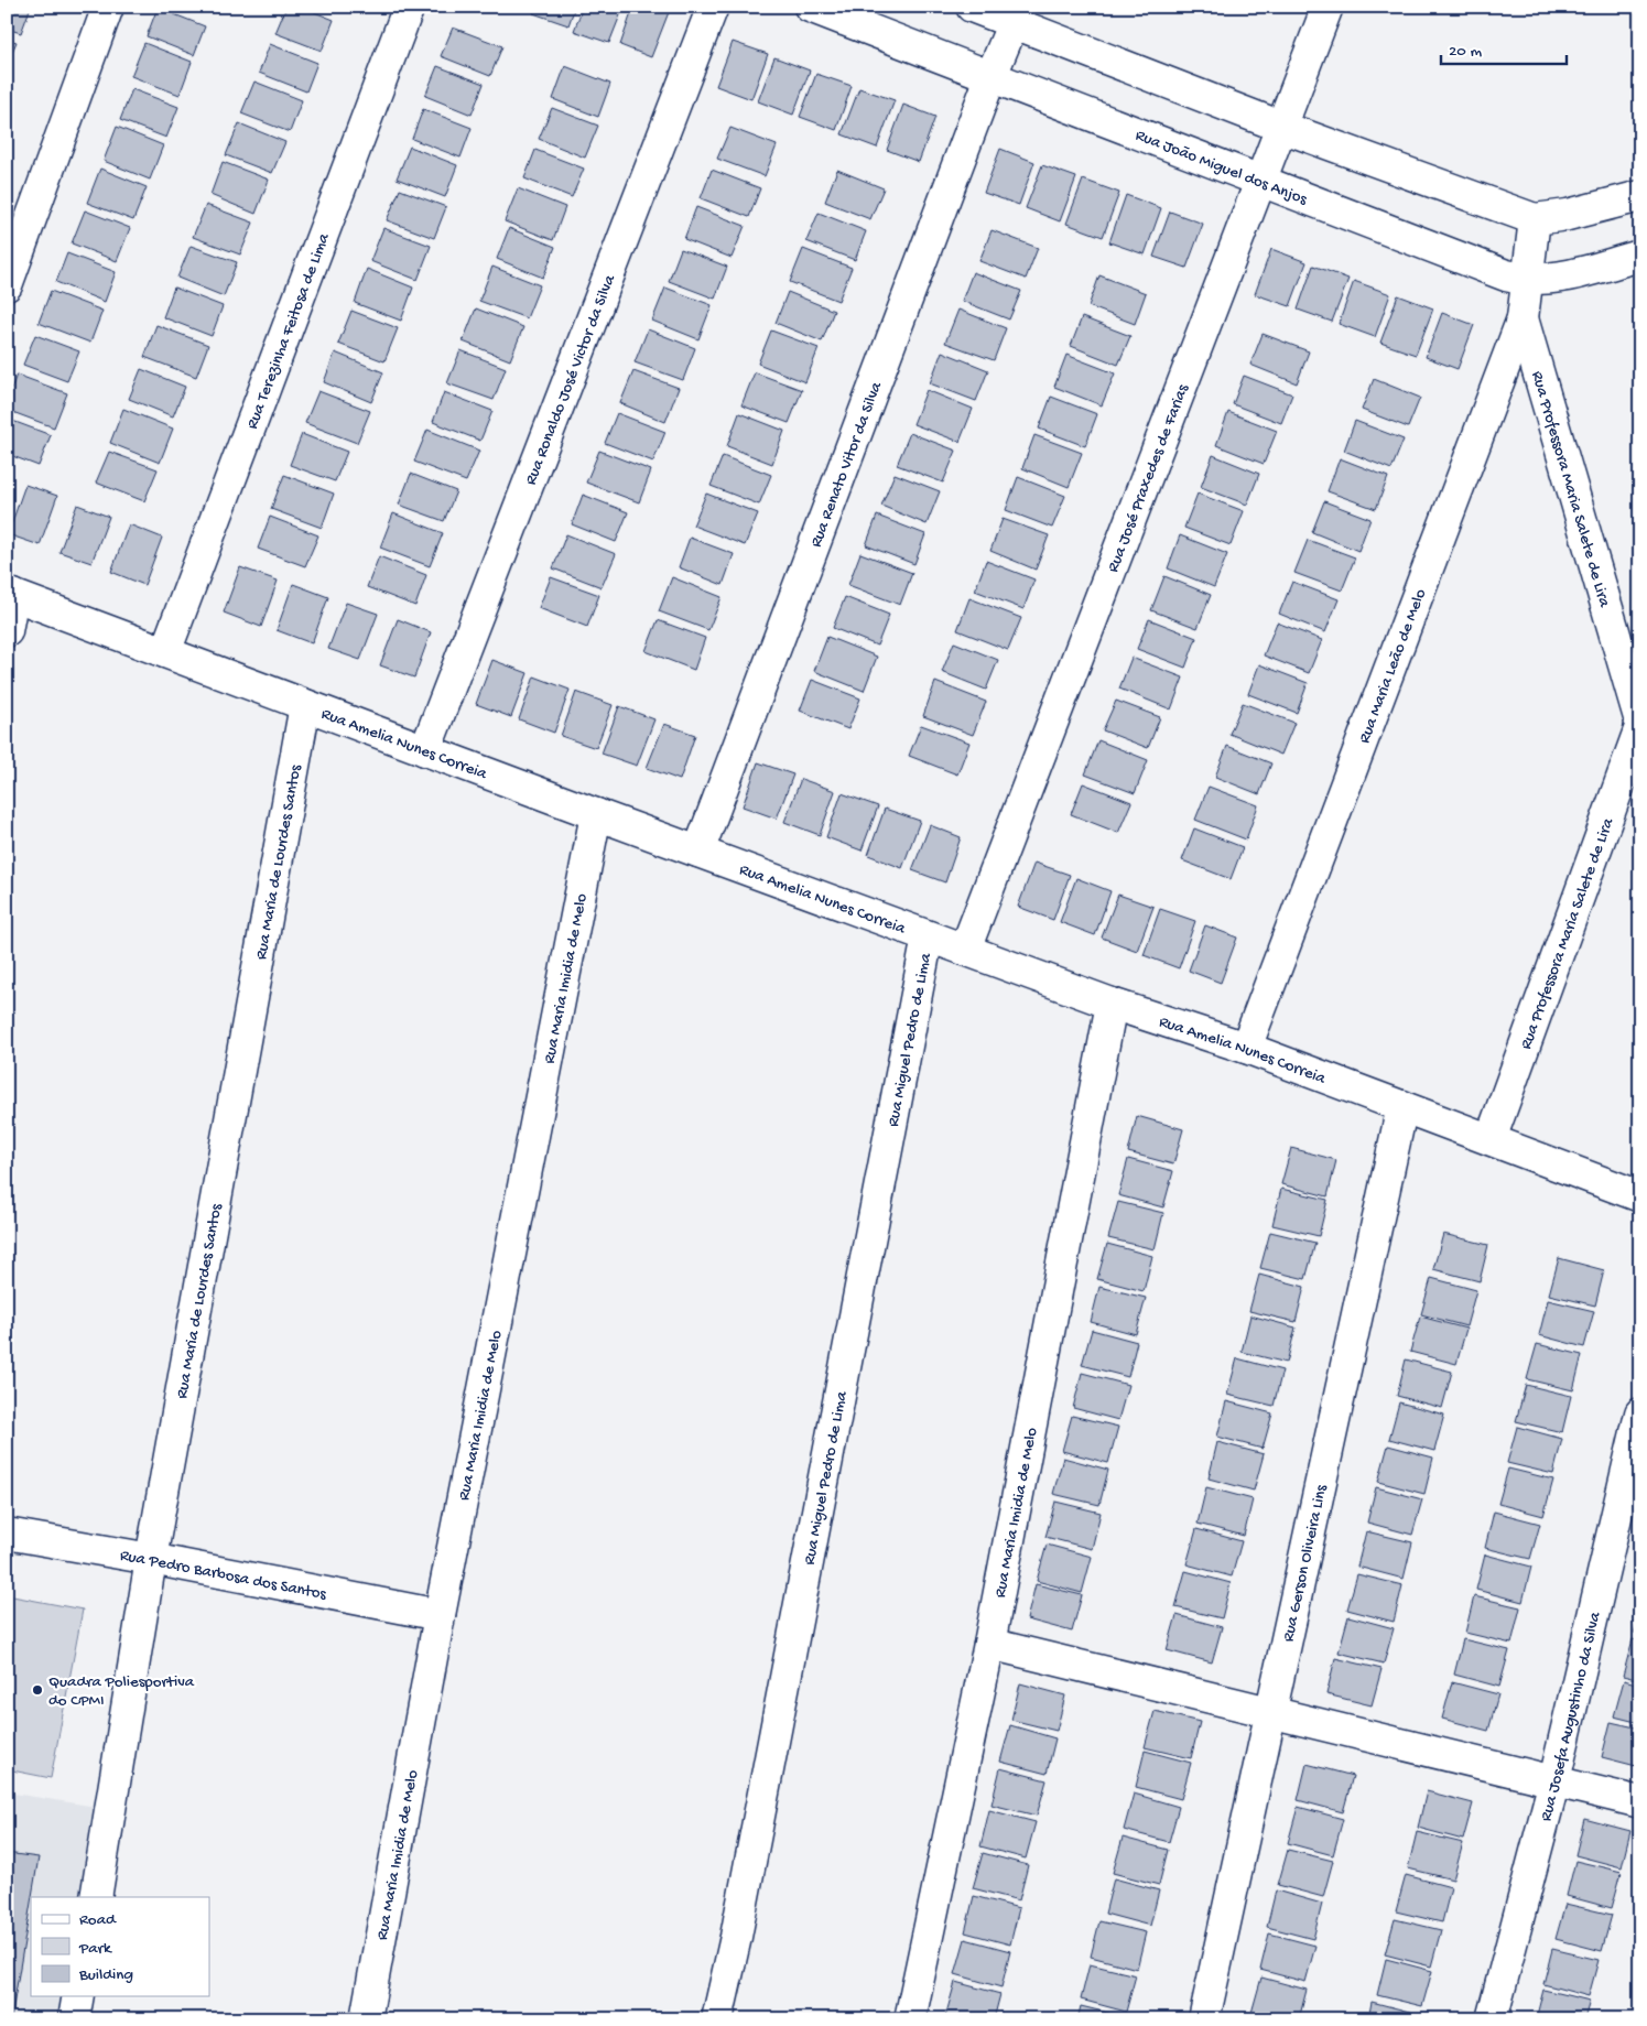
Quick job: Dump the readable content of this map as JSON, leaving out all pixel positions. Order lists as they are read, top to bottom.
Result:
{
  "streets": {
    "street": [
      "Rua João Miguel dos Anjos",
      "Rua Terezinha Feitosa de Lima",
      "Rua Ronaldo José Victor da Silva",
      "Rua Renato Vitor da Silva",
      "Rua José Praxedes de Farias",
      "Rua Professora Maria Salete de Lira",
      "Rua Maria Leão de Melo",
      "Rua Amelia Nunes Correia",
      "Rua Maria de Lourdes Santos",
      "Rua Maria Imidia de Melo",
      "Rua Miguel Pedro de Lima",
      "Rua Gerson Oliveira Lins",
      "Rua Pedro Barbosa dos Santos",
      "Rua Josefa Augustinho da Silva"
    ]
  },
  "crossings": [
    ["Rua João Miguel dos Anjos", "Rua Renato Vitor da Silva"],
    ["Rua João Miguel dos Anjos", "Rua José Praxedes de Farias"],
    ["Rua João Miguel dos Anjos", "Rua Maria Leão de Melo"],
    ["Rua Terezinha Feitosa de Lima", "Rua Amelia Nunes Correia"],
    ["Rua Ronaldo José Victor da Silva", "Rua Amelia Nunes Correia"],
    ["Rua Renato Vitor da Silva", "Rua Amelia Nunes Correia"],
    ["Rua José Praxedes de Farias", "Rua Amelia Nunes Correia"],
    ["Rua Professora Maria Salete de Lira", "Rua Maria Leão de Melo"],
    ["Rua Professora Maria Salete de Lira", "Rua Amelia Nunes Correia"],
    ["Rua Maria Leão de Melo", "Rua Amelia Nunes Correia"],
    ["Rua Amelia Nunes Correia", "Rua Maria de Lourdes Santos"],
    ["Rua Amelia Nunes Correia", "Rua Maria Imidia de Melo"],
    ["Rua Amelia Nunes Correia", "Rua Miguel Pedro de Lima"],
    ["Rua Amelia Nunes Correia", "Rua Gerson Oliveira Lins"],
    ["Rua Maria de Lourdes Santos", "Rua Pedro Barbosa dos Santos"],
    ["Rua Maria Imidia de Melo", "Rua Pedro Barbosa dos Santos"]
  ],
  "places": ["Quadra Poliesportiva do CPMI"],
  "legend": ["Road", "Park", "Building"],
  "scale_bar": "20 m"
}
